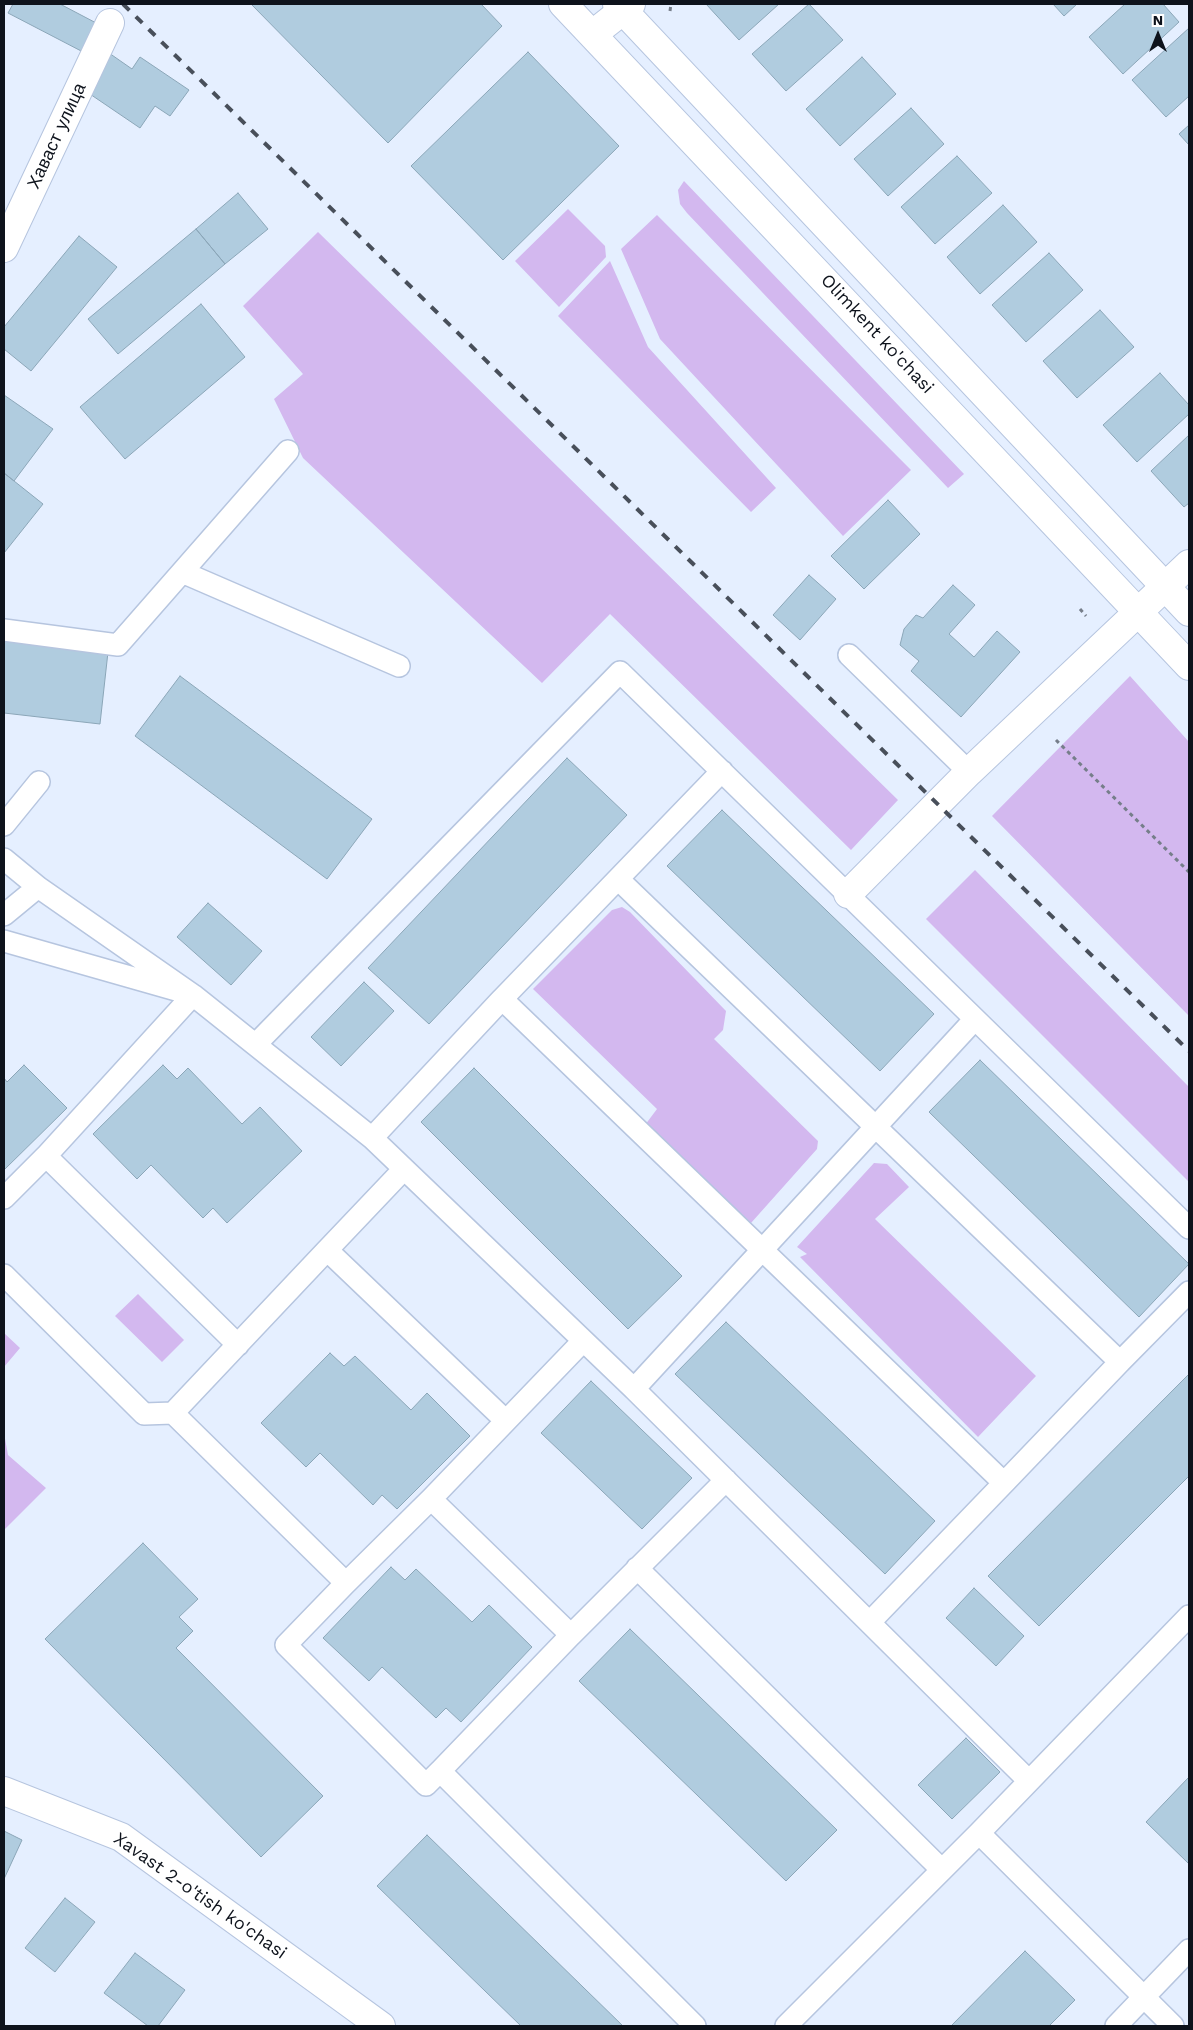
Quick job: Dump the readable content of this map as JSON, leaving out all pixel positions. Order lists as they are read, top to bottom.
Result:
{
  "streets": {
    "main road": ["Хаваст улица", "Olimkent ko'chasi", "Xavast 2-o'tish ko'chasi"]
  },
  "north": "top"
}
